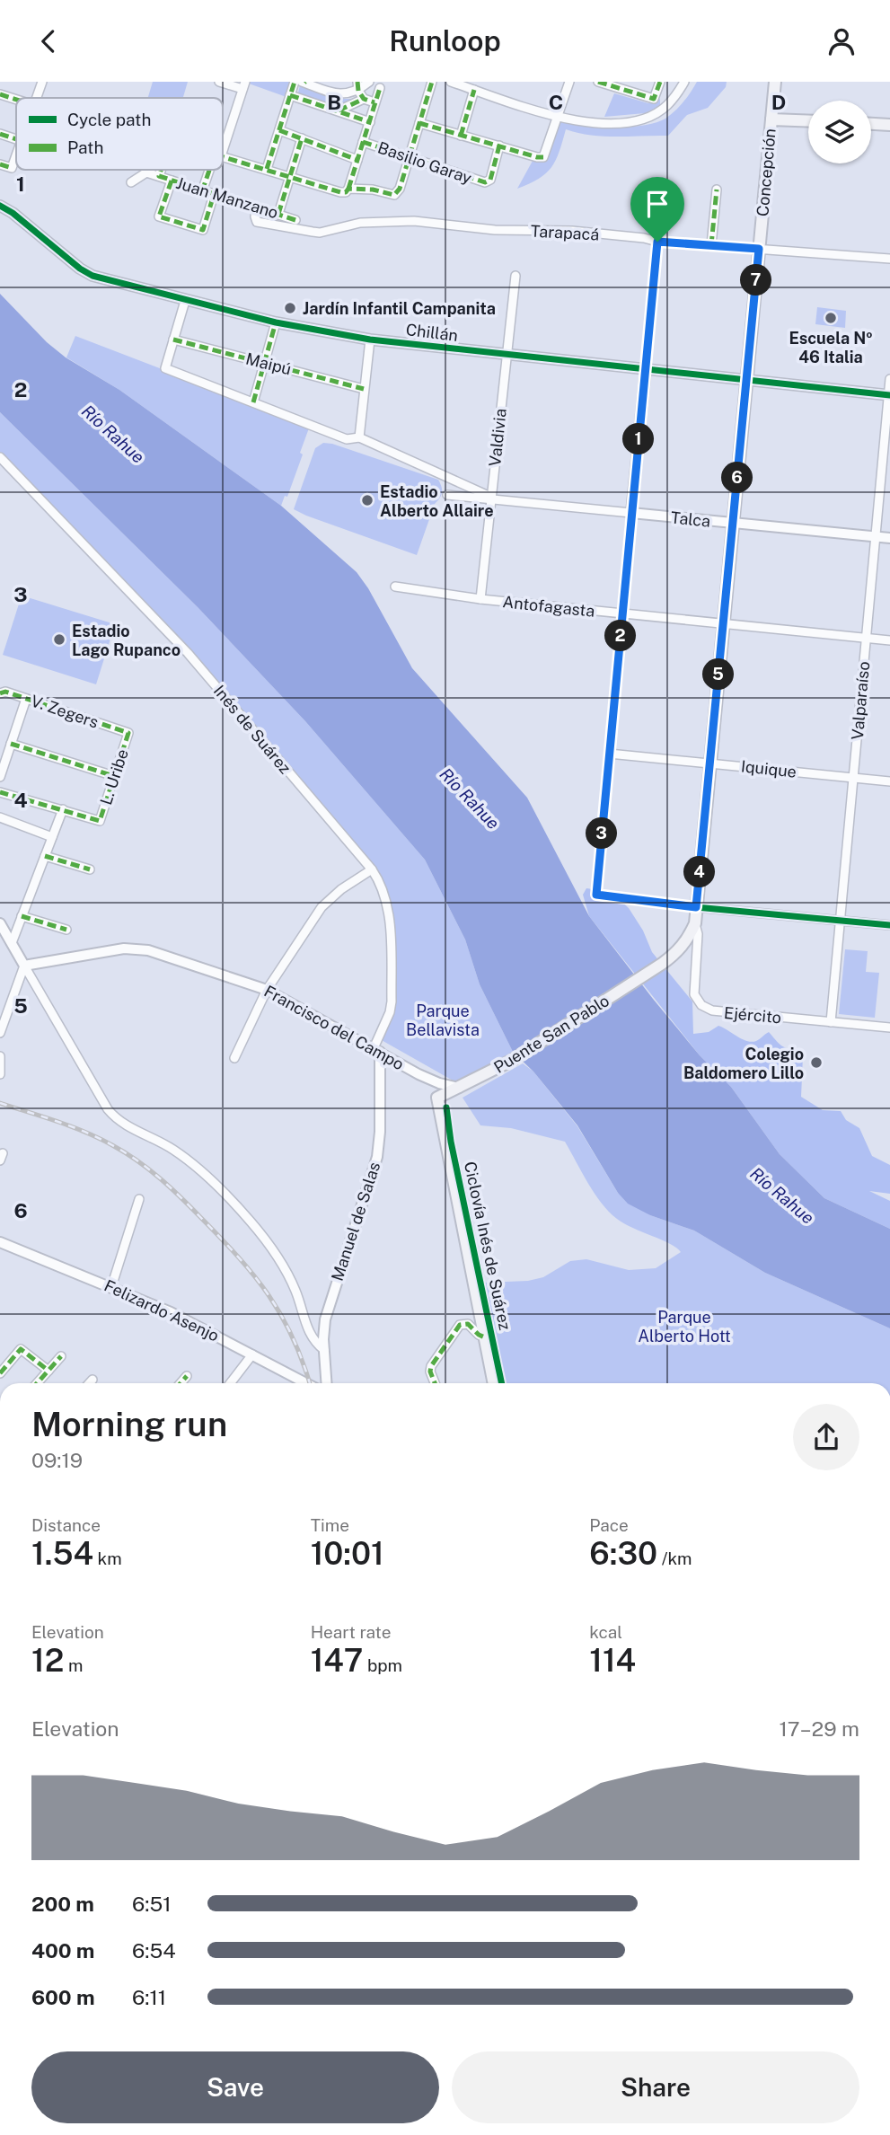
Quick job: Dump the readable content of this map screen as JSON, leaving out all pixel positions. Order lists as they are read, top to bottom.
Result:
{
  "streets": {
    "main road": ["Concepción", "Puente San Pablo"],
    "street": [
      "Basilio Garay",
      "Juan Manzano",
      "Tarapacá",
      "Chillán",
      "Maipú",
      "Valdivia",
      "Talca",
      "Antofagasta",
      "Valparaíso",
      "V. Zegers",
      "Inés de Suárez",
      "Iquique",
      "L. Uribe",
      "Ejército",
      "Francisco del Campo",
      "Manuel de Salas",
      "Felizardo Asenjo"
    ],
    "cycle path": ["Ciclovía Inés de Suárez"]
  },
  "crossings": [
    ["Concepción", "Tarapacá"],
    ["Concepción", "Chillán"],
    ["Concepción", "Talca"],
    ["Concepción", "Antofagasta"],
    ["Concepción", "Iquique"],
    ["Concepción", "Ejército"],
    ["Concepción", "Puente San Pablo"],
    ["Juan Manzano", "Tarapacá"],
    ["Chillán", "Valdivia"],
    ["Chillán", "Valparaíso"],
    ["Maipú", "Talca"],
    ["Valdivia", "Talca"],
    ["Valdivia", "Antofagasta"],
    ["Talca", "Valparaíso"],
    ["Antofagasta", "Valparaíso"],
    ["Valparaíso", "Iquique"],
    ["Valparaíso", "Ejército"],
    ["V. Zegers", "L. Uribe"],
    ["Inés de Suárez", "Francisco del Campo"],
    ["Inés de Suárez", "Manuel de Salas"],
    ["Francisco del Campo", "Puente San Pablo"],
    ["Francisco del Campo", "Manuel de Salas"]
  ],
  "water": ["Río Rahue"],
  "parks": ["Parque Bellavista", "Parque Alberto Hott"],
  "places": [
    "Jardín Infantil Campanita",
    "Escuela Nº 46 Italia",
    "Estadio Alberto Allaire",
    "Estadio Lago Rupanco",
    "Colegio Baldomero Lillo"
  ],
  "legend": ["Cycle path", "Path"],
  "page": {
    "header": "Runloop",
    "pins": [
      "7",
      "1",
      "6",
      "2",
      "5",
      "3",
      "4"
    ],
    "heading": ["Morning run", "09:19"],
    "stats": [
      ["Distance", "1.54 km"],
      ["Time", "10:01"],
      ["Pace", "6:30 /km"],
      ["Elevation", "12 m"],
      ["Heart rate", "147 bpm"],
      ["kcal", "114"]
    ],
    "chart": ["Elevation", "17–29 m"],
    "list": [
      {
        "name": "200 m",
        "note": "6:51"
      },
      {
        "name": "400 m",
        "note": "6:54"
      },
      {
        "name": "600 m",
        "note": "6:11"
      }
    ],
    "buttons": ["Save", "Share"]
  },
  "grid": {
    "columns": ["B", "C", "D"],
    "rows": [
      "1",
      "2",
      "3",
      "4",
      "5",
      "6"
    ]
  }
}
